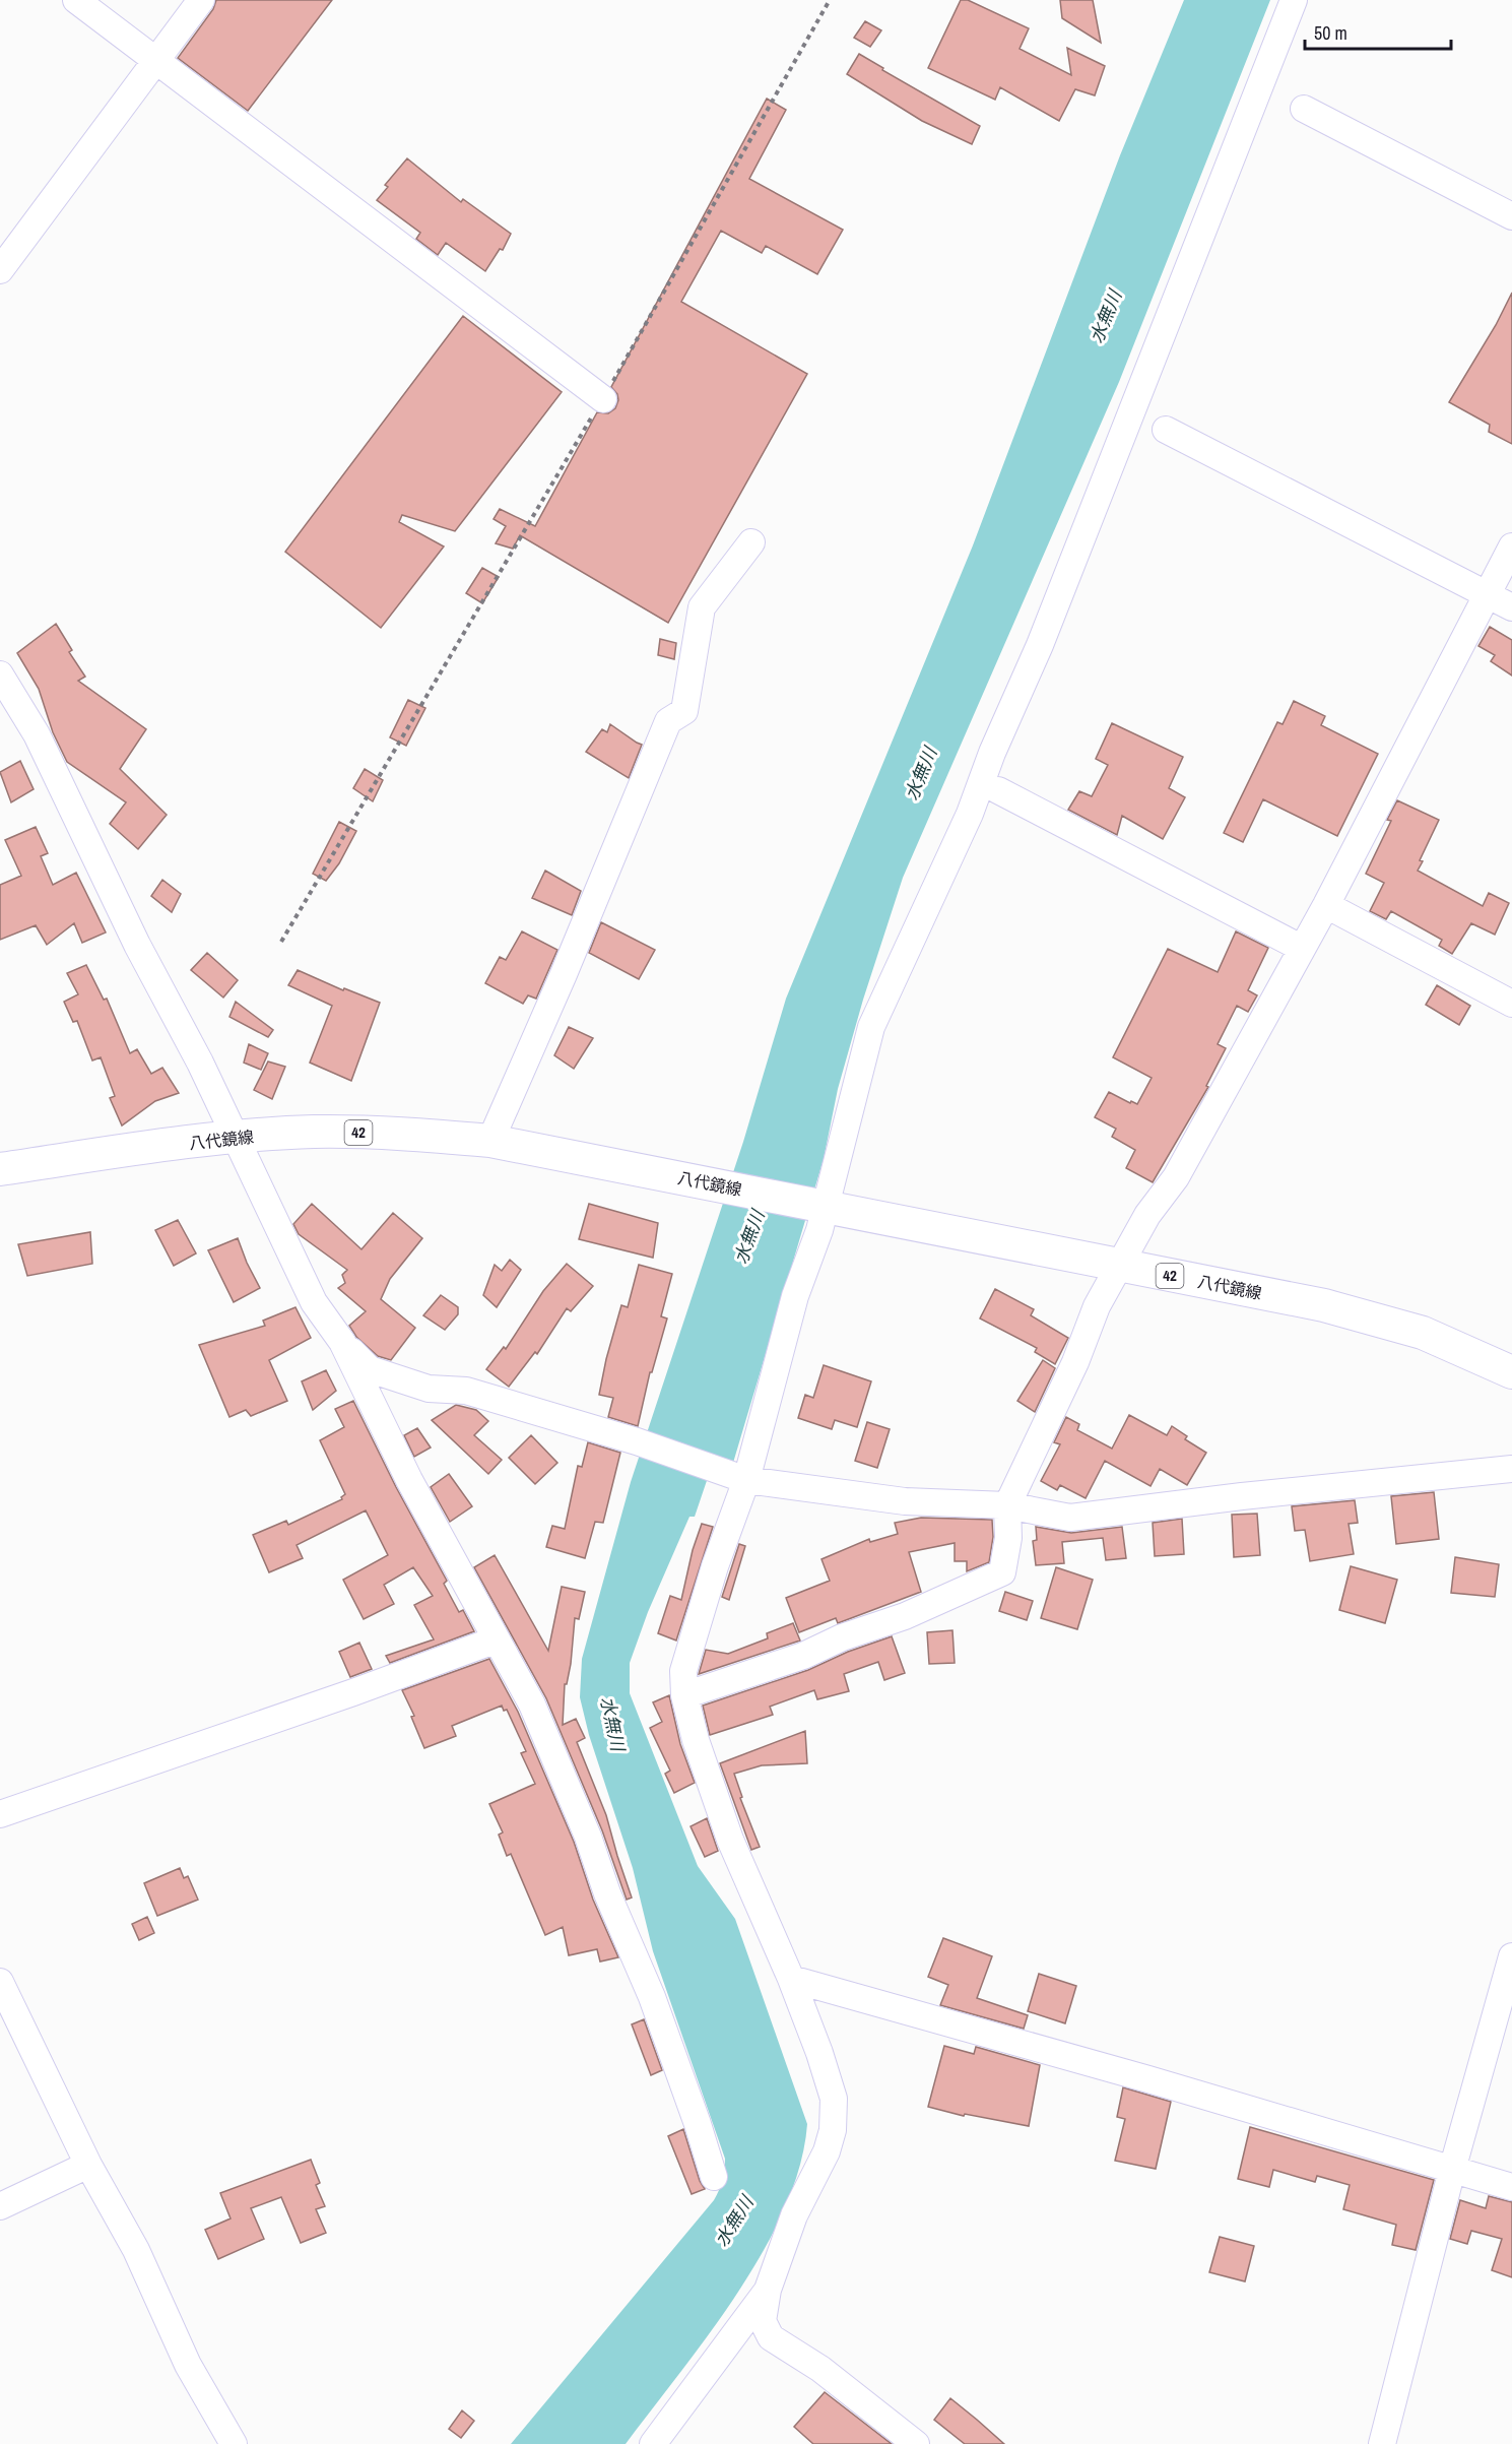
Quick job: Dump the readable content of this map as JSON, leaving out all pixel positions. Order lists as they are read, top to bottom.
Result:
{
  "streets": {
    "main road": ["42", "八代鏡線"]
  },
  "water": ["水無川"],
  "scale_bar": "50 m"
}
